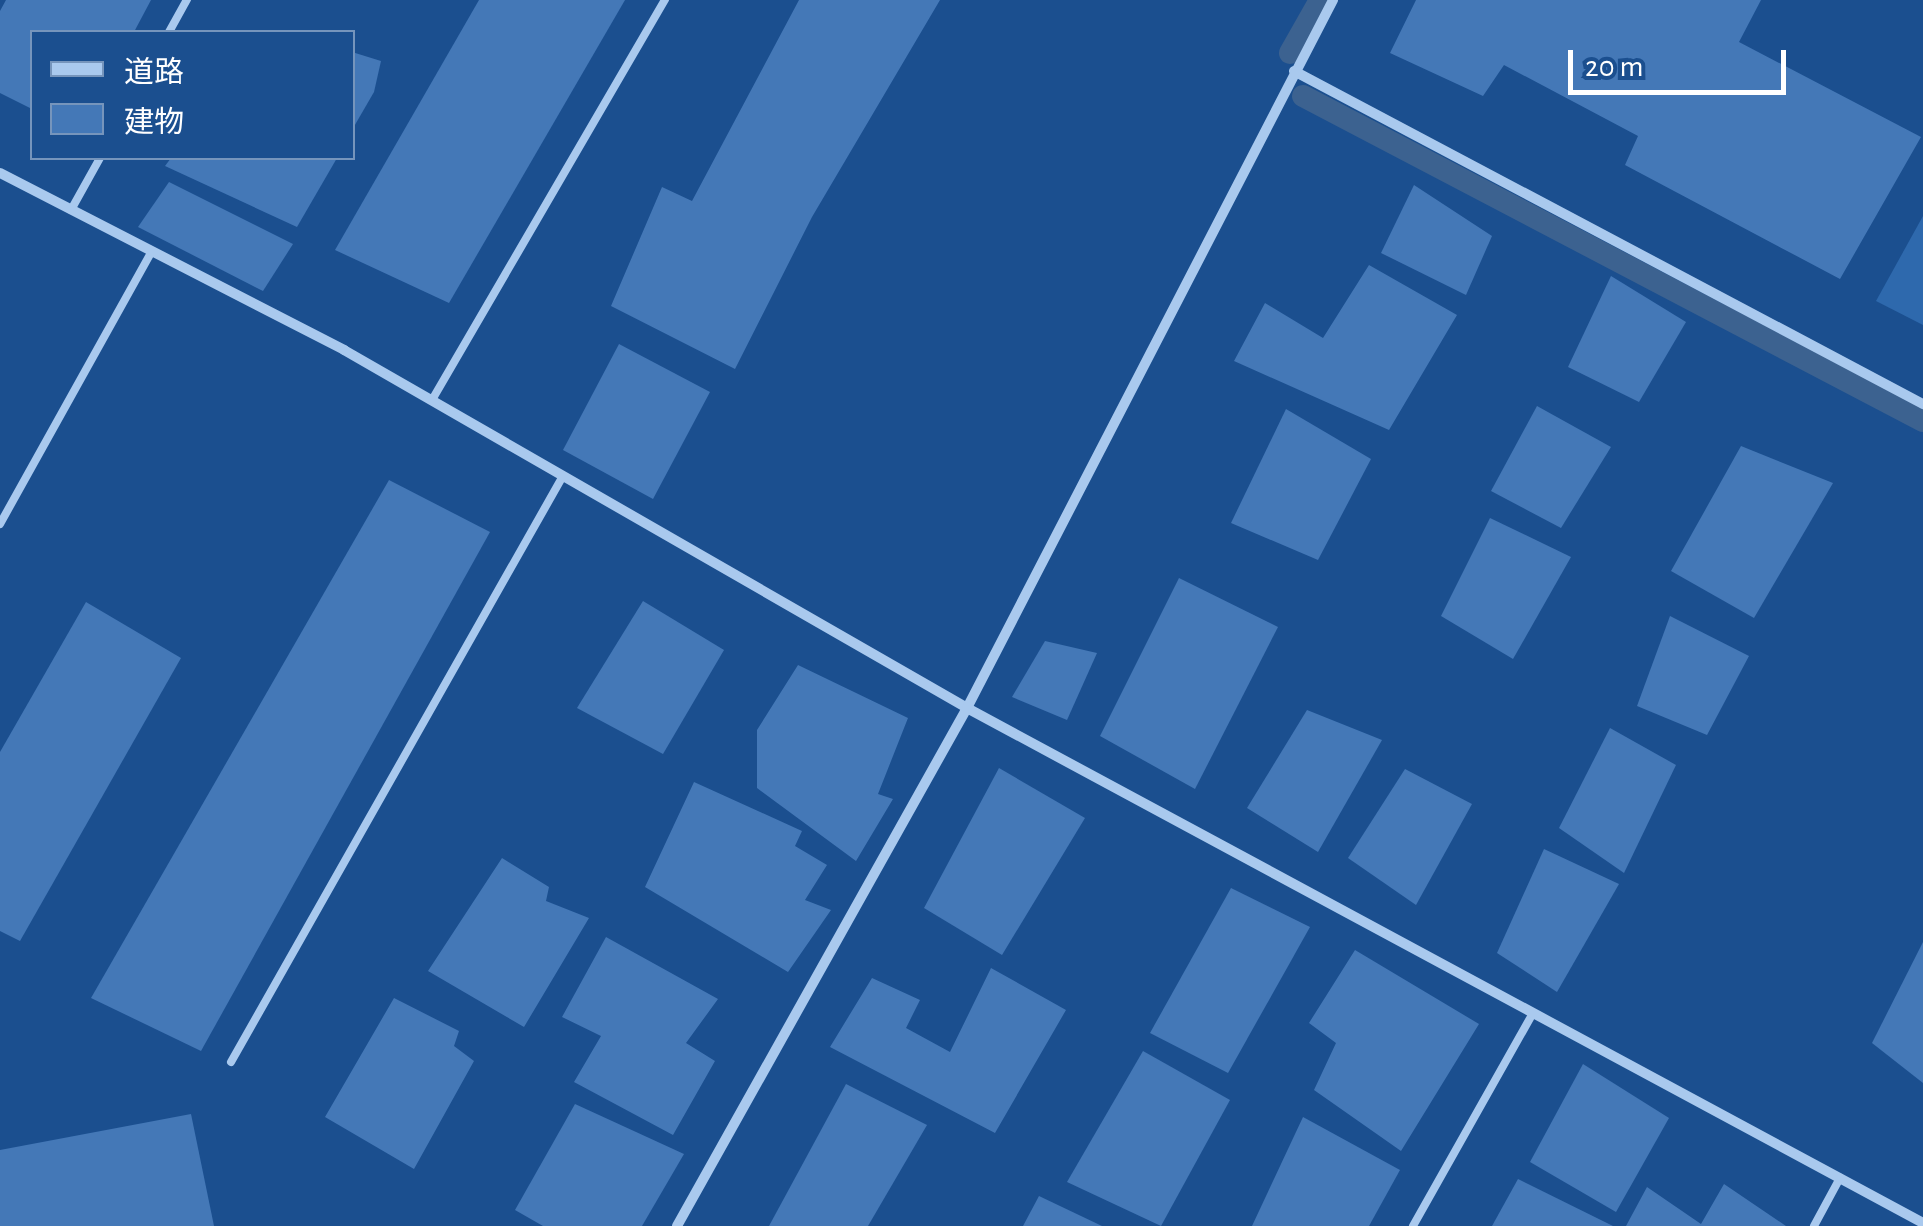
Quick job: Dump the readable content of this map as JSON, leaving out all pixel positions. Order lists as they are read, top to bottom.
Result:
{
  "legend": ["道路", "建物"],
  "scale_bar": "20 m"
}
